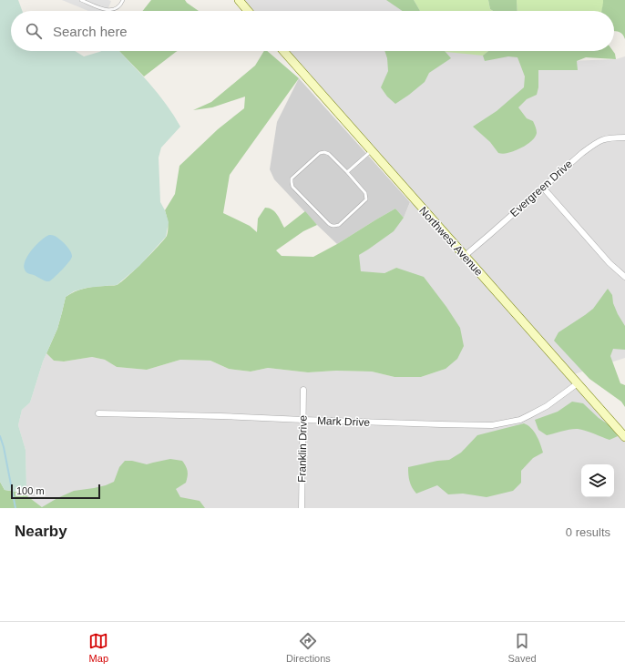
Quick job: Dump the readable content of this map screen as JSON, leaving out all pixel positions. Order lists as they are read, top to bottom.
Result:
{
  "streets": {
    "street": [
      "Evergreen Drive",
      "Northwest Avenue",
      "Mark Drive",
      "Franklin Drive"
    ]
  },
  "crossings": [
    ["Evergreen Drive", "Northwest Avenue"],
    ["Northwest Avenue", "Mark Drive"],
    ["Mark Drive", "Franklin Drive"]
  ],
  "scale_bar": "100 m",
  "page": {
    "search": "Search here",
    "scale": "100 m",
    "heading": ["Nearby", "0 results"],
    "nav": ["Map", "Directions", "Saved"]
  }
}
